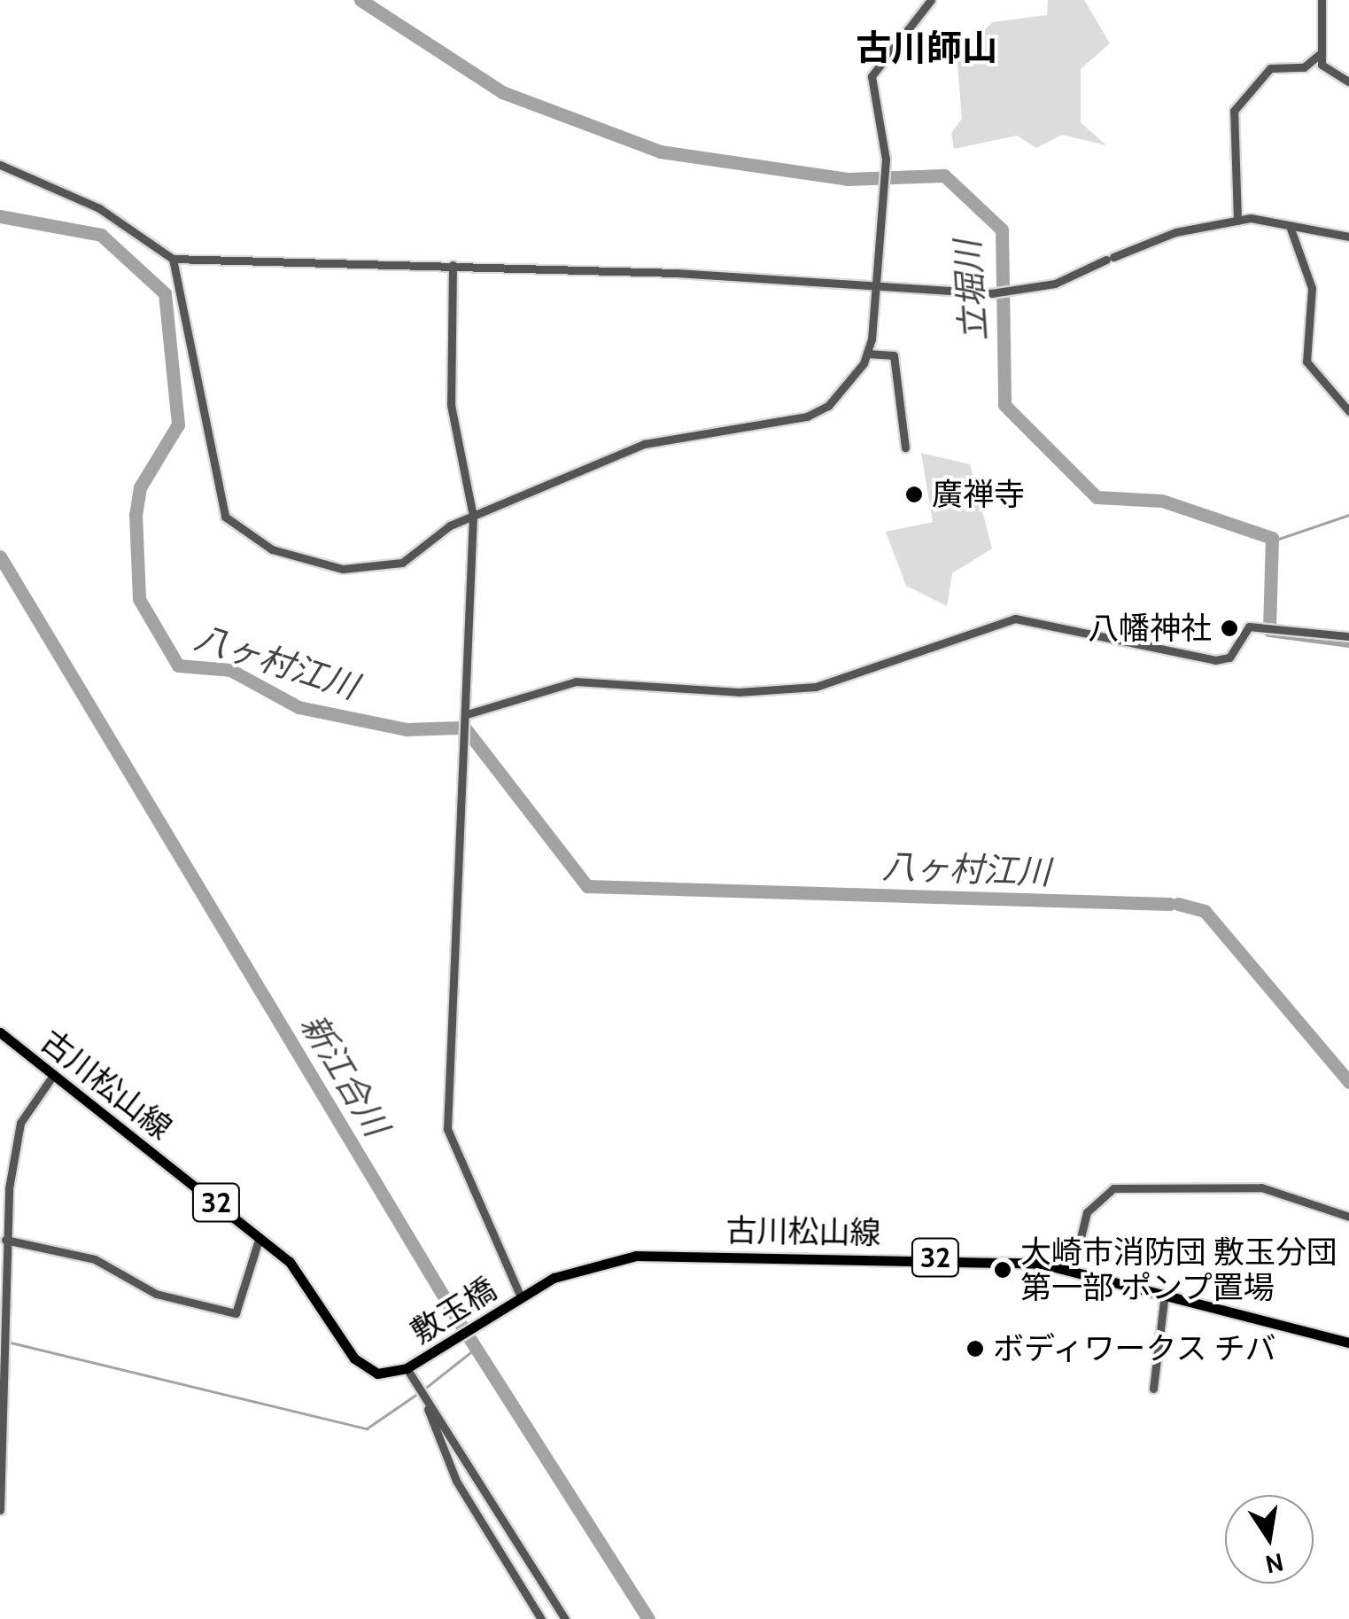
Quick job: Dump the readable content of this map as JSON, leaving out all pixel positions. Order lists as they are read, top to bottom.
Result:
{
  "streets": {
    "main road": ["古川松山線", "32", "敷玉橋"]
  },
  "crossings": [
    ["古川松山線", "敷玉橋"]
  ],
  "districts": ["古川師山"],
  "water": ["立堀川", "八ヶ村江川", "新江合川"],
  "places": [
    "廣禅寺",
    "八幡神社",
    "大崎市消防団 敷玉分団 第一部 ポンプ置場",
    "ボディワークス チバ"
  ],
  "north": "bottom"
}
